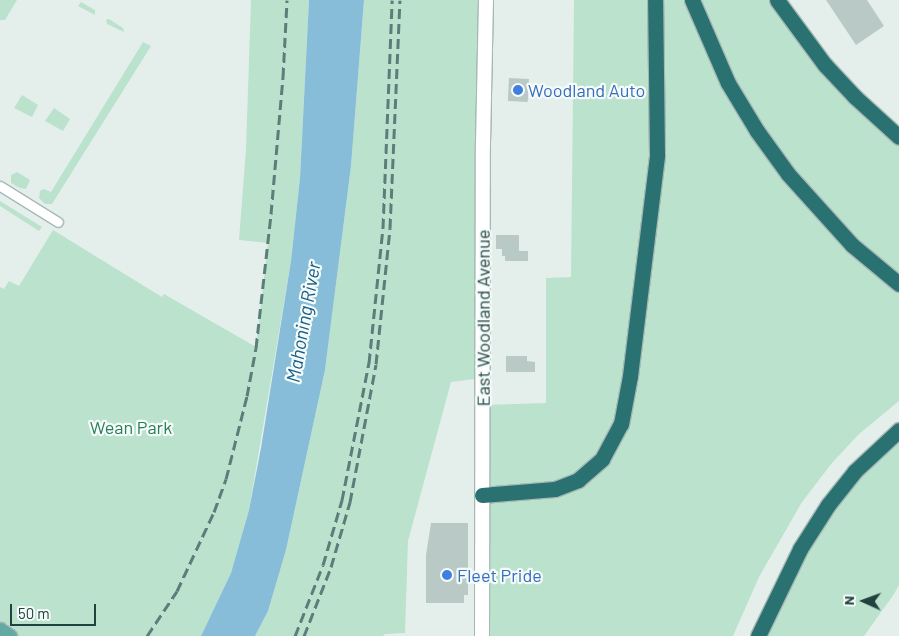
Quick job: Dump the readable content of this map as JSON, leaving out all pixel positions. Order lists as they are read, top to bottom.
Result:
{
  "streets": {
    "main road": ["East Woodland Avenue"]
  },
  "water": ["Mahoning River"],
  "parks": ["Wean Park"],
  "places": ["Woodland Auto", "Fleet Pride"],
  "scale_bar": "50 m",
  "north": "left"
}
